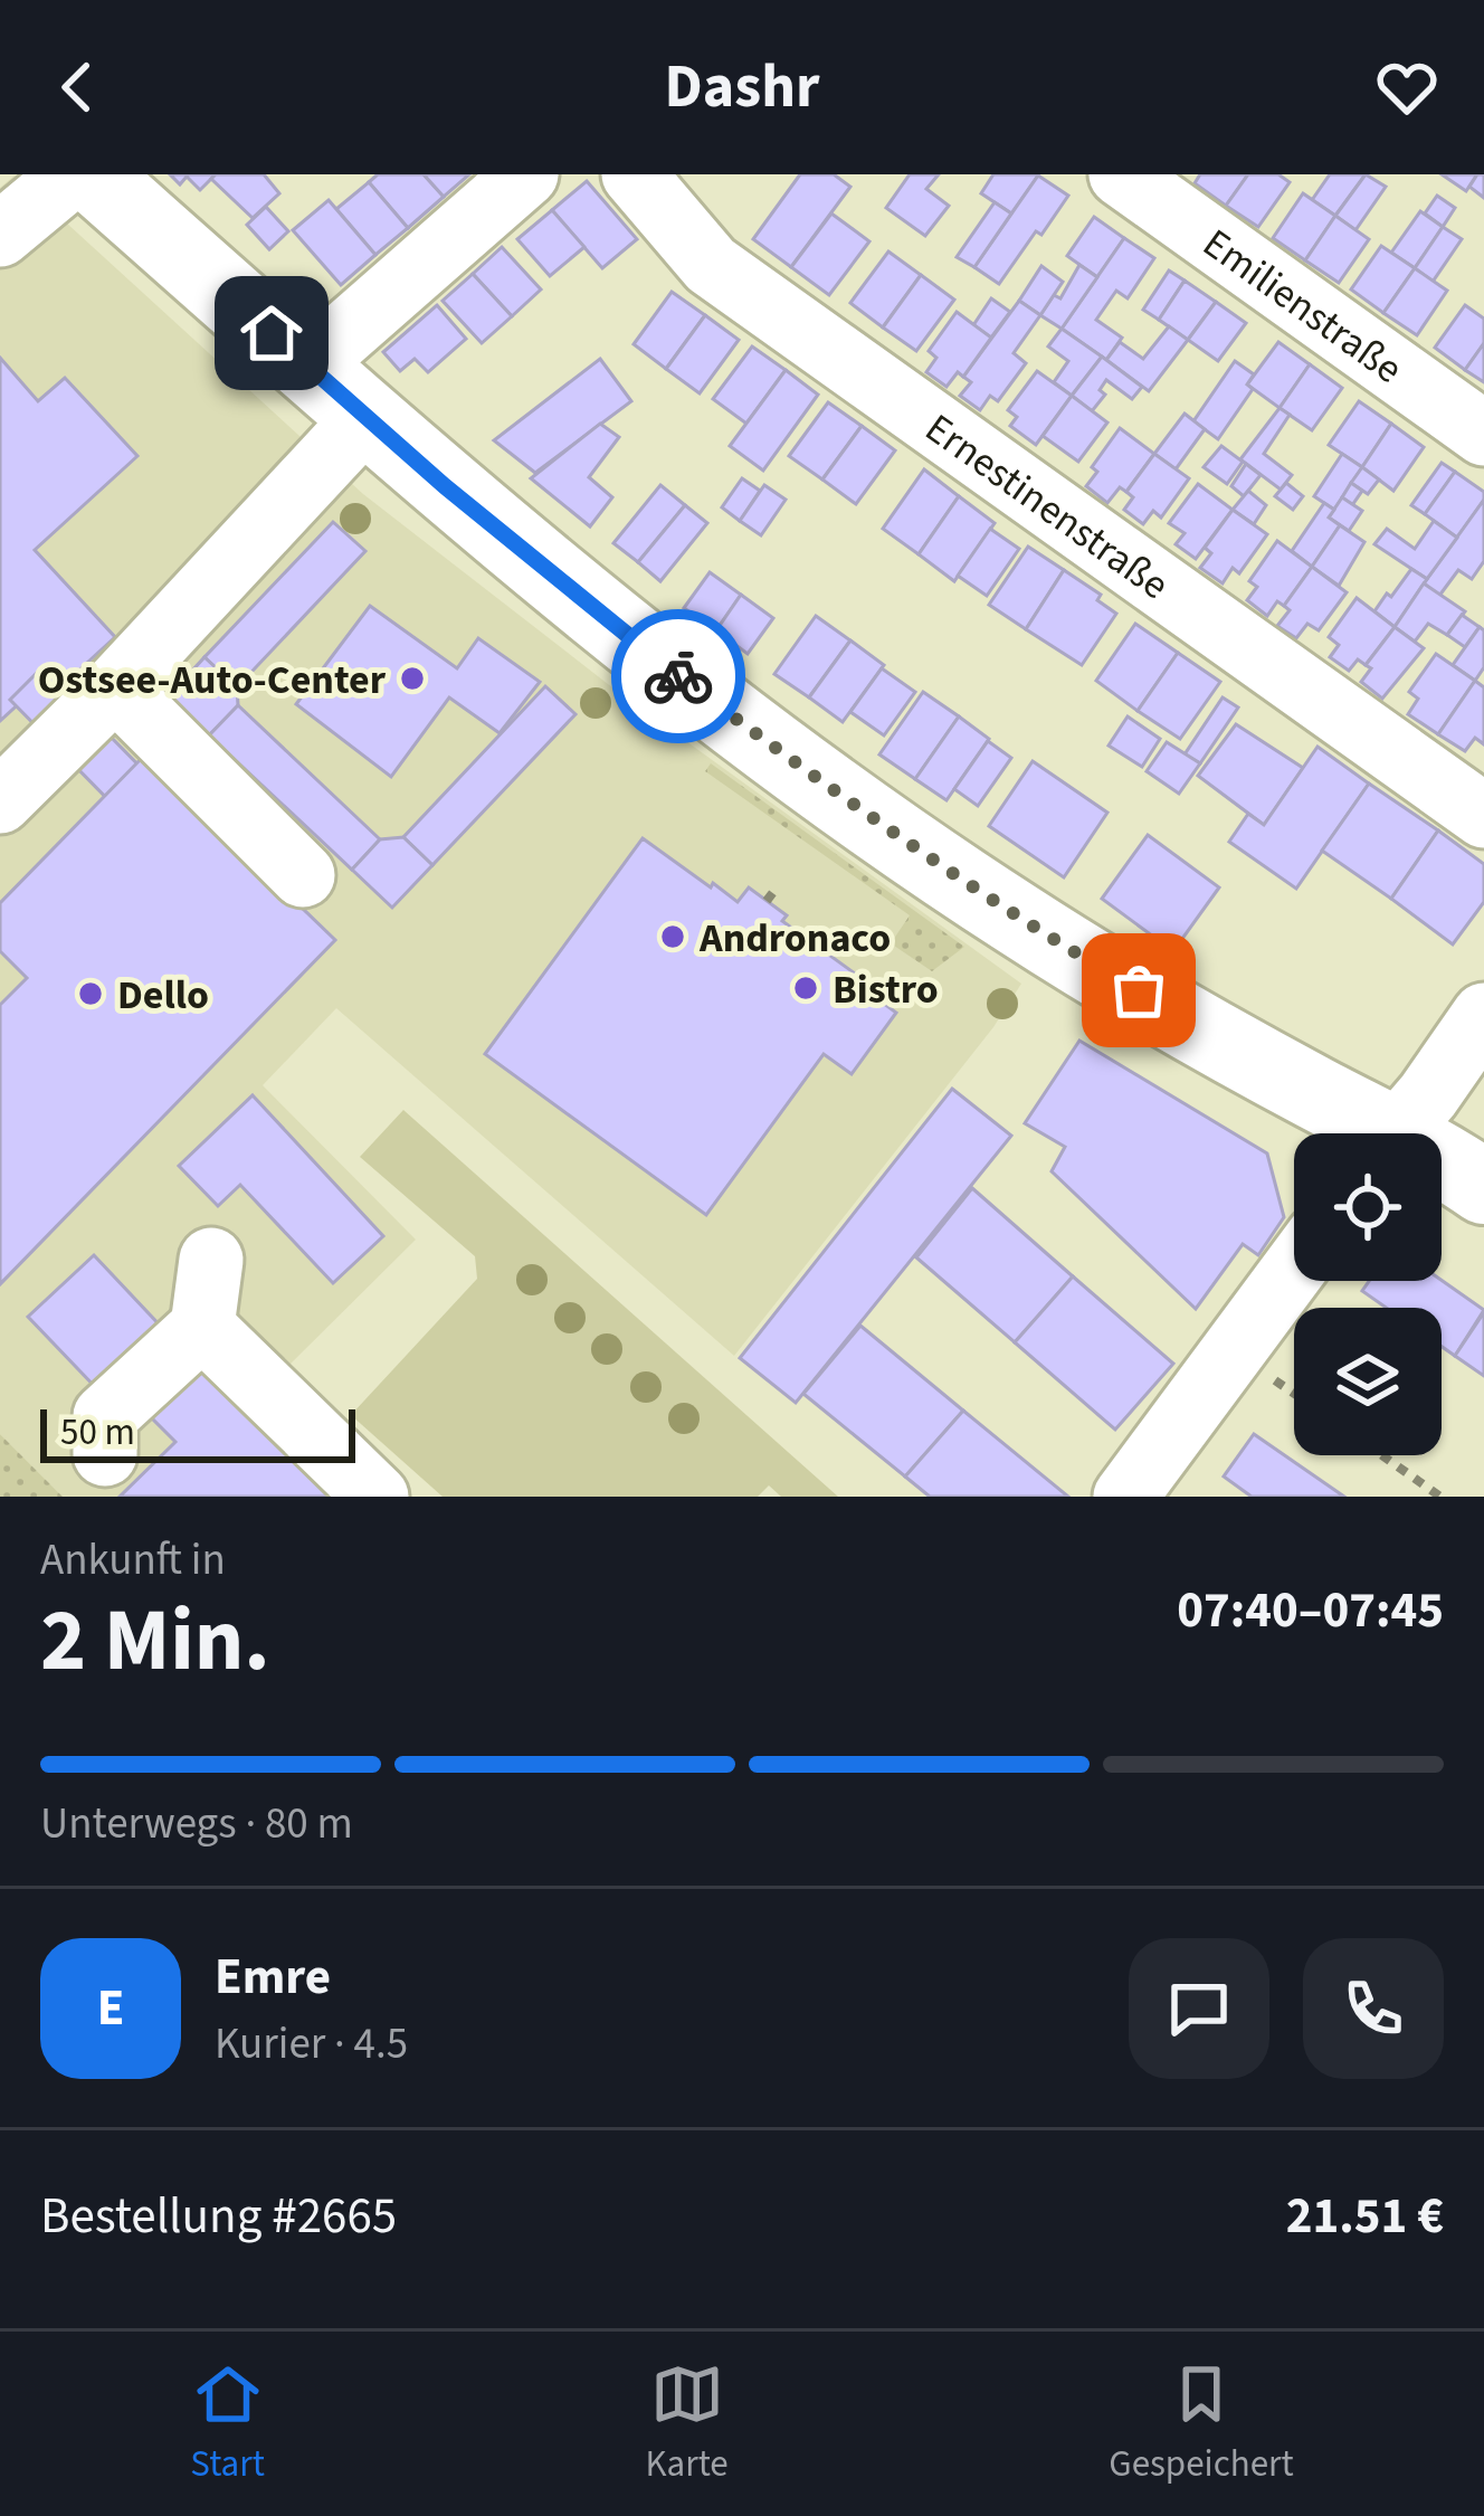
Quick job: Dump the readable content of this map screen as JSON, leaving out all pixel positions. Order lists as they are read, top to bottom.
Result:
{
  "streets": {
    "street": ["Emilienstraße", "Ernestinenstraße"]
  },
  "places": [
    "Ostsee-Auto-Center",
    "Andronaco",
    "Bistro",
    "Dello"
  ],
  "scale_bar": "50 m",
  "page": {
    "header": "Dashr",
    "scale": "50 m",
    "heading": ["2 Min.", "Ankunft in", "07:40–07:45"],
    "panel": [
      "Emre",
      "Kurier · 4.5",
      "Bestellung #2665",
      "21.51 €"
    ],
    "bar": "Unterwegs · 80 m",
    "round": "E",
    "tabs": ["Start", "Karte", "Gespeichert"]
  }
}
